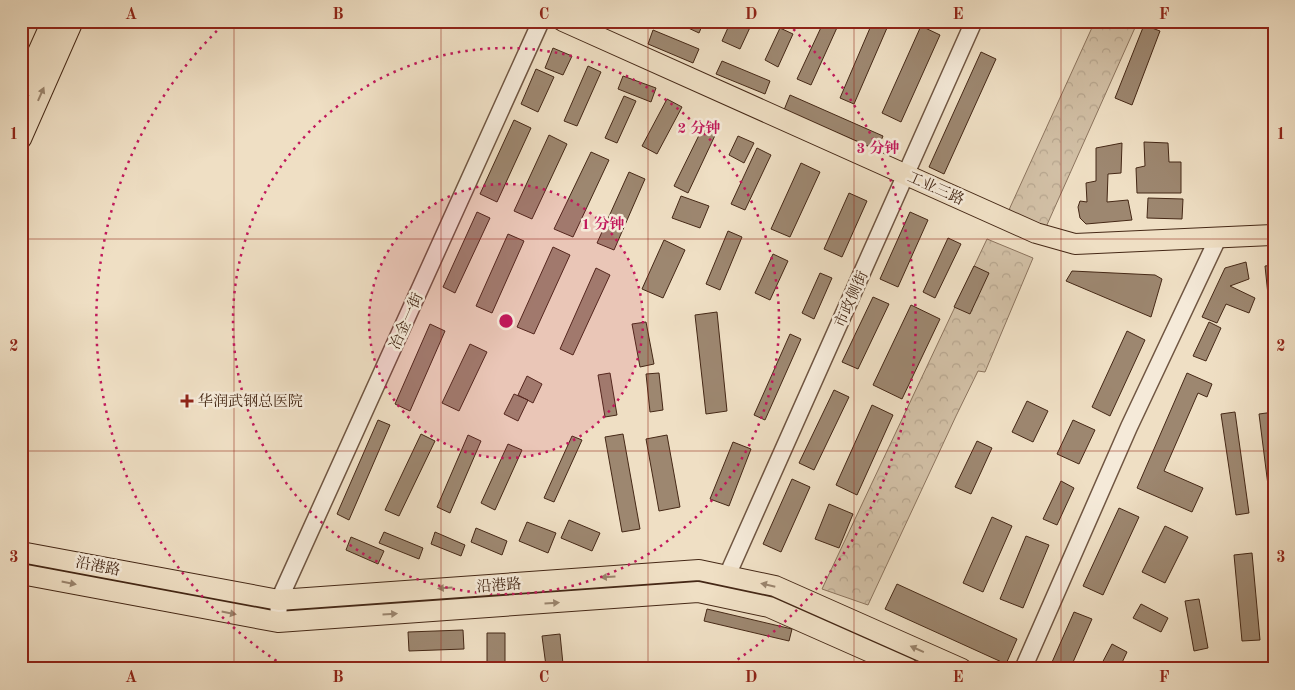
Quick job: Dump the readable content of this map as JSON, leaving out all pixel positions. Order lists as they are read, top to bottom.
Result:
{
  "streets": {
    "main road": ["工业三路", "沿港路"],
    "street": ["市政侧街", "冶金一街"]
  },
  "crossings": [
    ["工业三路", "市政侧街"],
    ["市政侧街", "沿港路"],
    ["冶金一街", "沿港路"]
  ],
  "places": {
    "health": ["华润武钢总医院"]
  },
  "grid": {
    "columns": [
      "A",
      "B",
      "C",
      "D",
      "E",
      "F"
    ],
    "rows": ["1", "2", "3"]
  },
  "rings": ["2 分钟", "3 分钟", "1 分钟"]
}
